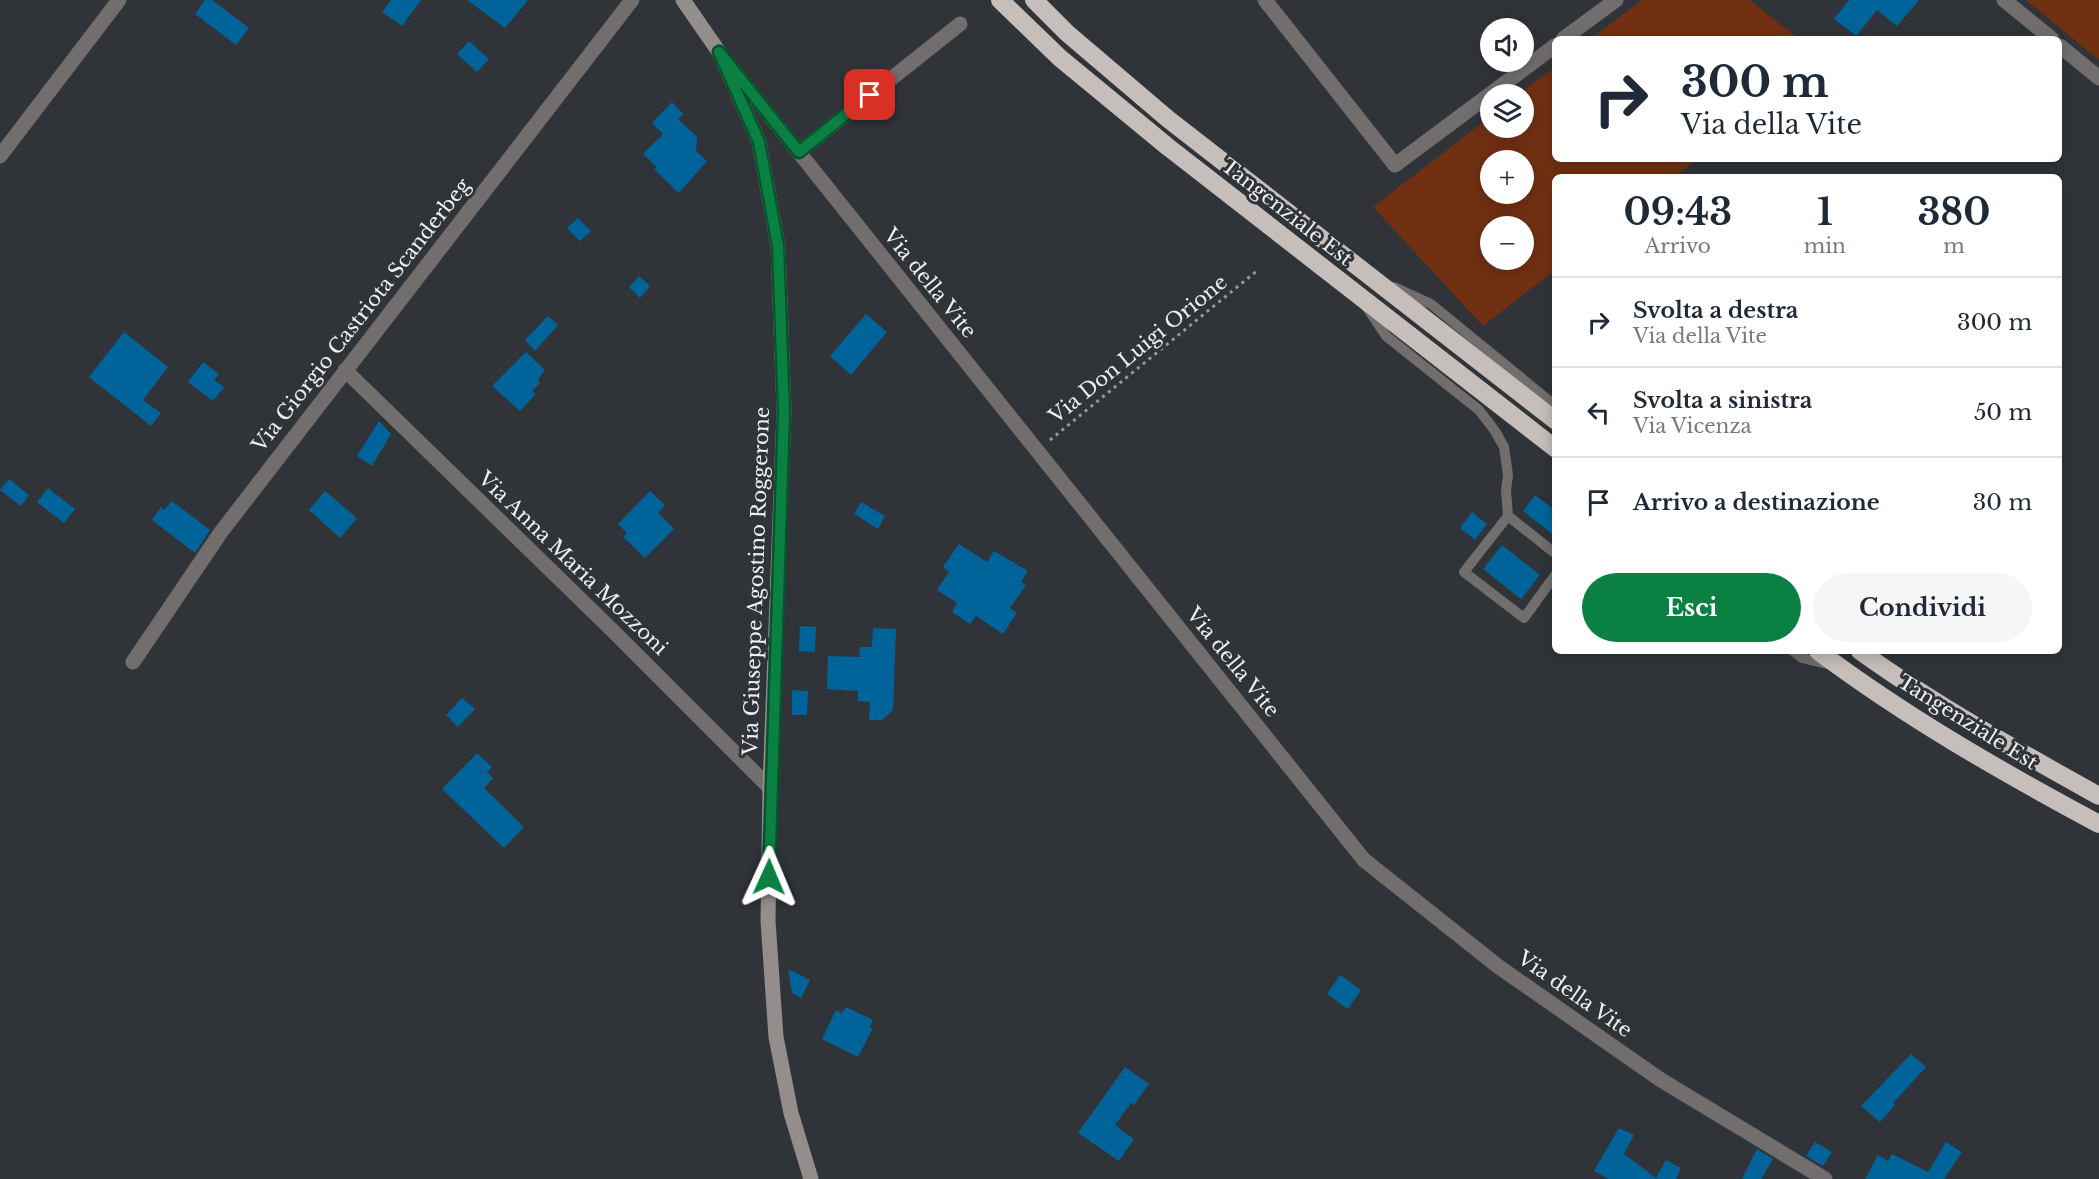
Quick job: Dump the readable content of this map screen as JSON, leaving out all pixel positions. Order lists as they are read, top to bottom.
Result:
{
  "streets": {
    "highway": ["Tangenziale Est"],
    "street": [
      "Via della Vite",
      "Via Giorgio Castriota Scanderbeg",
      "Via Anna Maria Mozzoni",
      "Via Giuseppe Agostino Roggerone"
    ],
    "path": ["Via Don Luigi Orione"]
  },
  "crossings": [
    ["Via della Vite", "Via Don Luigi Orione"],
    ["Via della Vite", "Via Giuseppe Agostino Roggerone"],
    ["Via Giorgio Castriota Scanderbeg", "Via Anna Maria Mozzoni"],
    ["Via Anna Maria Mozzoni", "Via Giuseppe Agostino Roggerone"]
  ],
  "page": {
    "map_buttons": ["+", "−"],
    "turn": ["300 m", "Via della Vite"],
    "eta": [
      "09:43",
      "Arrivo",
      "1",
      "min",
      "380",
      "m"
    ],
    "list": [
      {
        "name": "Svolta a destra",
        "note": "Via della Vite",
        "value": "300 m"
      },
      {
        "name": "Svolta a sinistra",
        "note": "Via Vicenza",
        "value": "50 m"
      },
      {
        "name": "Arrivo a destinazione",
        "value": "30 m"
      }
    ],
    "buttons": ["Esci", "Condividi"]
  }
}
